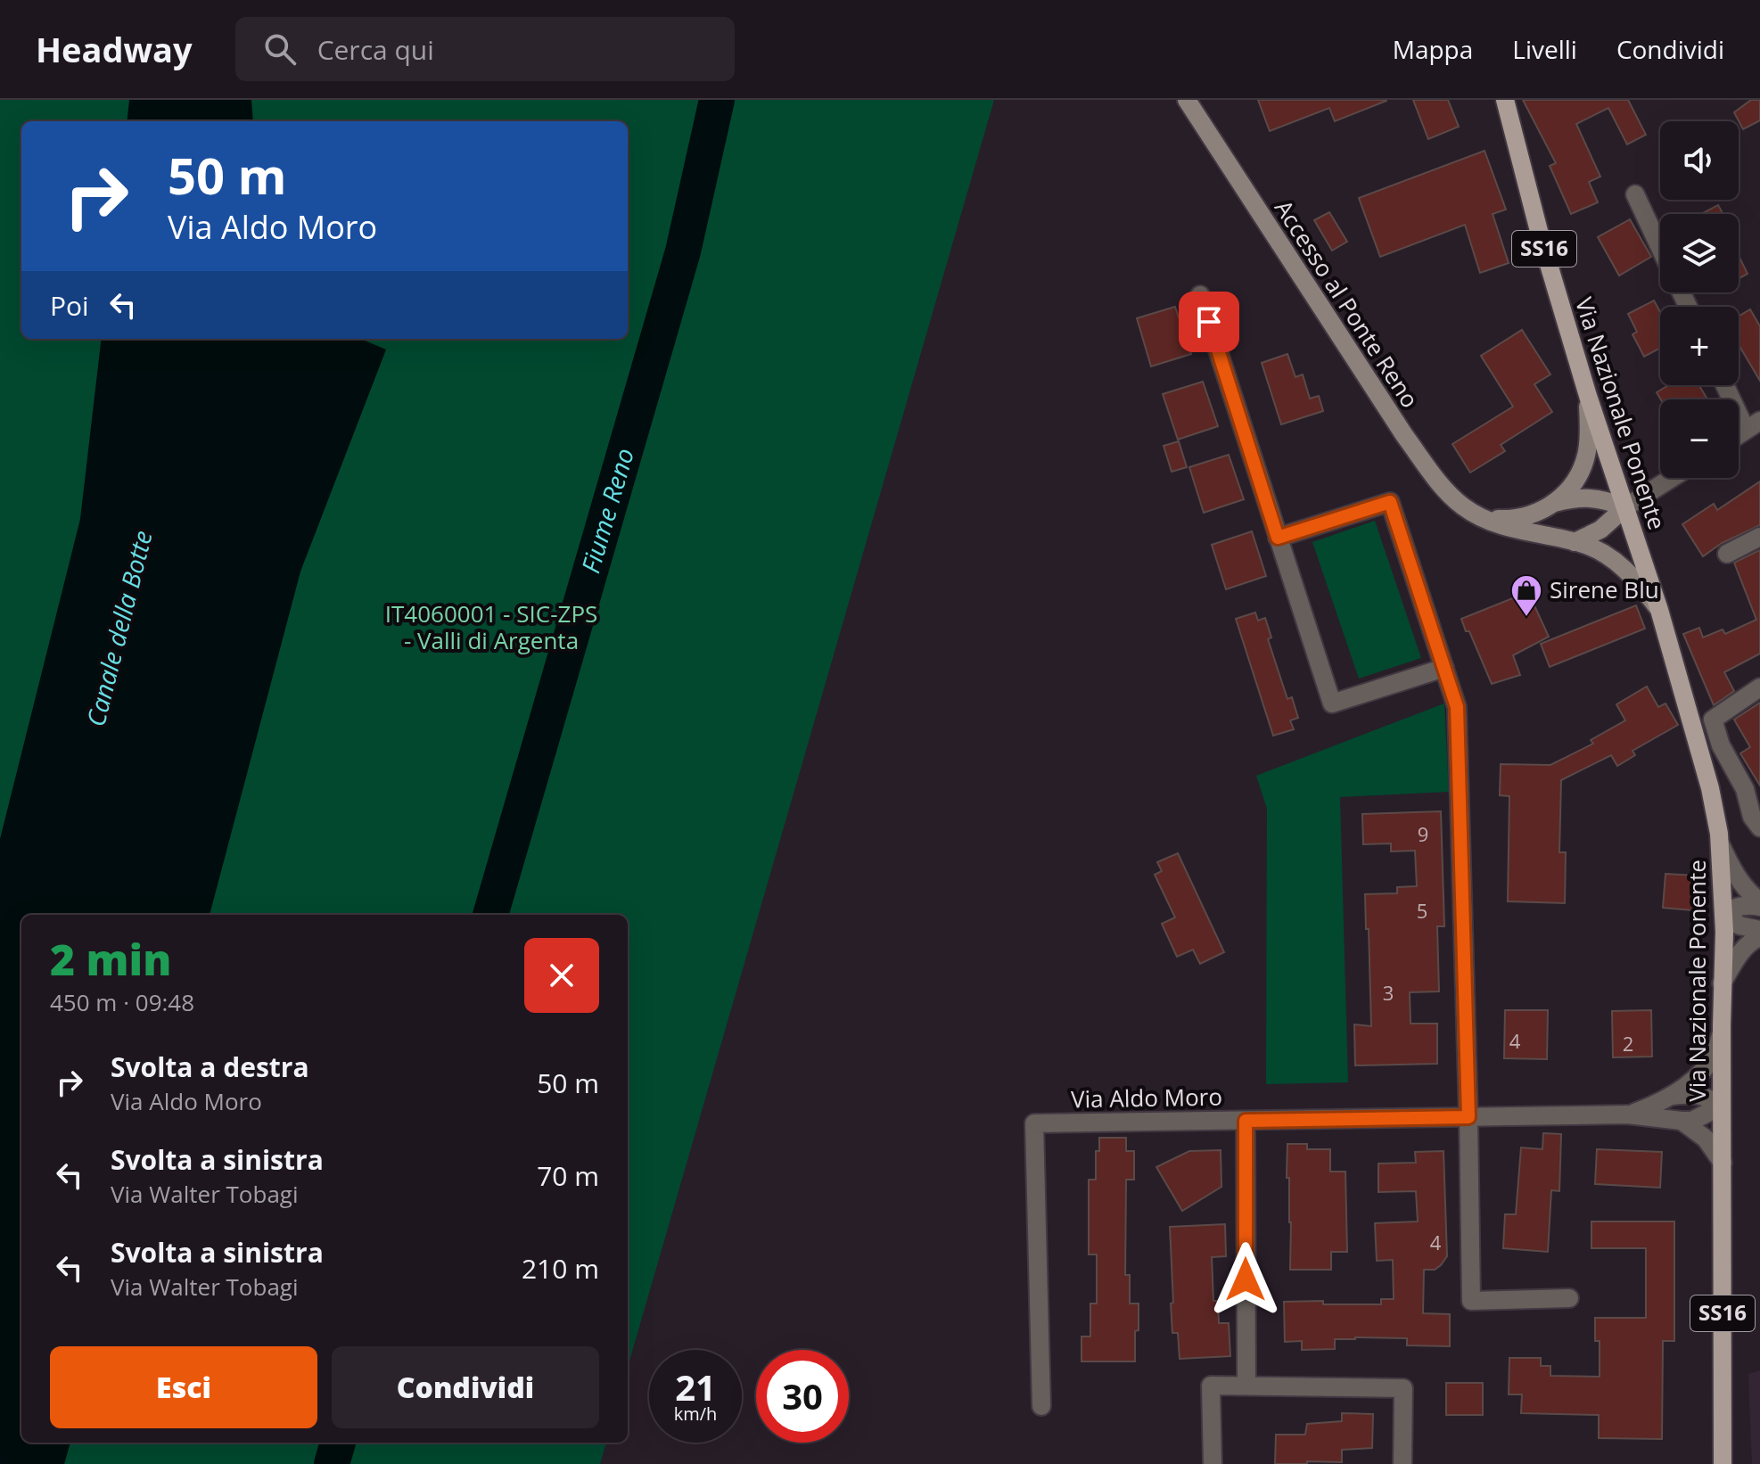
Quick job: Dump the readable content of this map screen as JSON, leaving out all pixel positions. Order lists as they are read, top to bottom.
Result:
{
  "streets": {
    "main road": ["SS16", "Accesso al Ponte Reno", "Via Nazionale Ponente"],
    "street": ["Via Aldo Moro"]
  },
  "crossings": [
    ["Accesso al Ponte Reno", "Via Nazionale Ponente"],
    ["Via Nazionale Ponente", "Via Aldo Moro"]
  ],
  "water": ["Fiume Reno", "Canale della Botte"],
  "parks": ["IT4060001 - SIC-ZPS - Valli di Argenta"],
  "places": {
    "shop": ["Sirene Blu"]
  },
  "house_numbers": [
    "9",
    "5",
    "3",
    "4",
    "2",
    "4"
  ],
  "page": {
    "header": "Headway",
    "search": "Cerca qui",
    "nav": ["Mappa", "Livelli", "Condividi"],
    "map_buttons": ["+", "−"],
    "turn": ["50 m", "Via Aldo Moro"],
    "then": "Poi",
    "heading": ["2 min", "450 m · 09:48"],
    "list": [
      {
        "name": "Svolta a destra",
        "note": "Via Aldo Moro",
        "value": "50 m"
      },
      {
        "name": "Svolta a sinistra",
        "note": "Via Walter Tobagi",
        "value": "70 m"
      },
      {
        "name": "Svolta a sinistra",
        "note": "Via Walter Tobagi",
        "value": "210 m"
      }
    ],
    "buttons": ["Esci", "Condividi"],
    "speed": "21 km/h",
    "limit": "30"
  }
}
